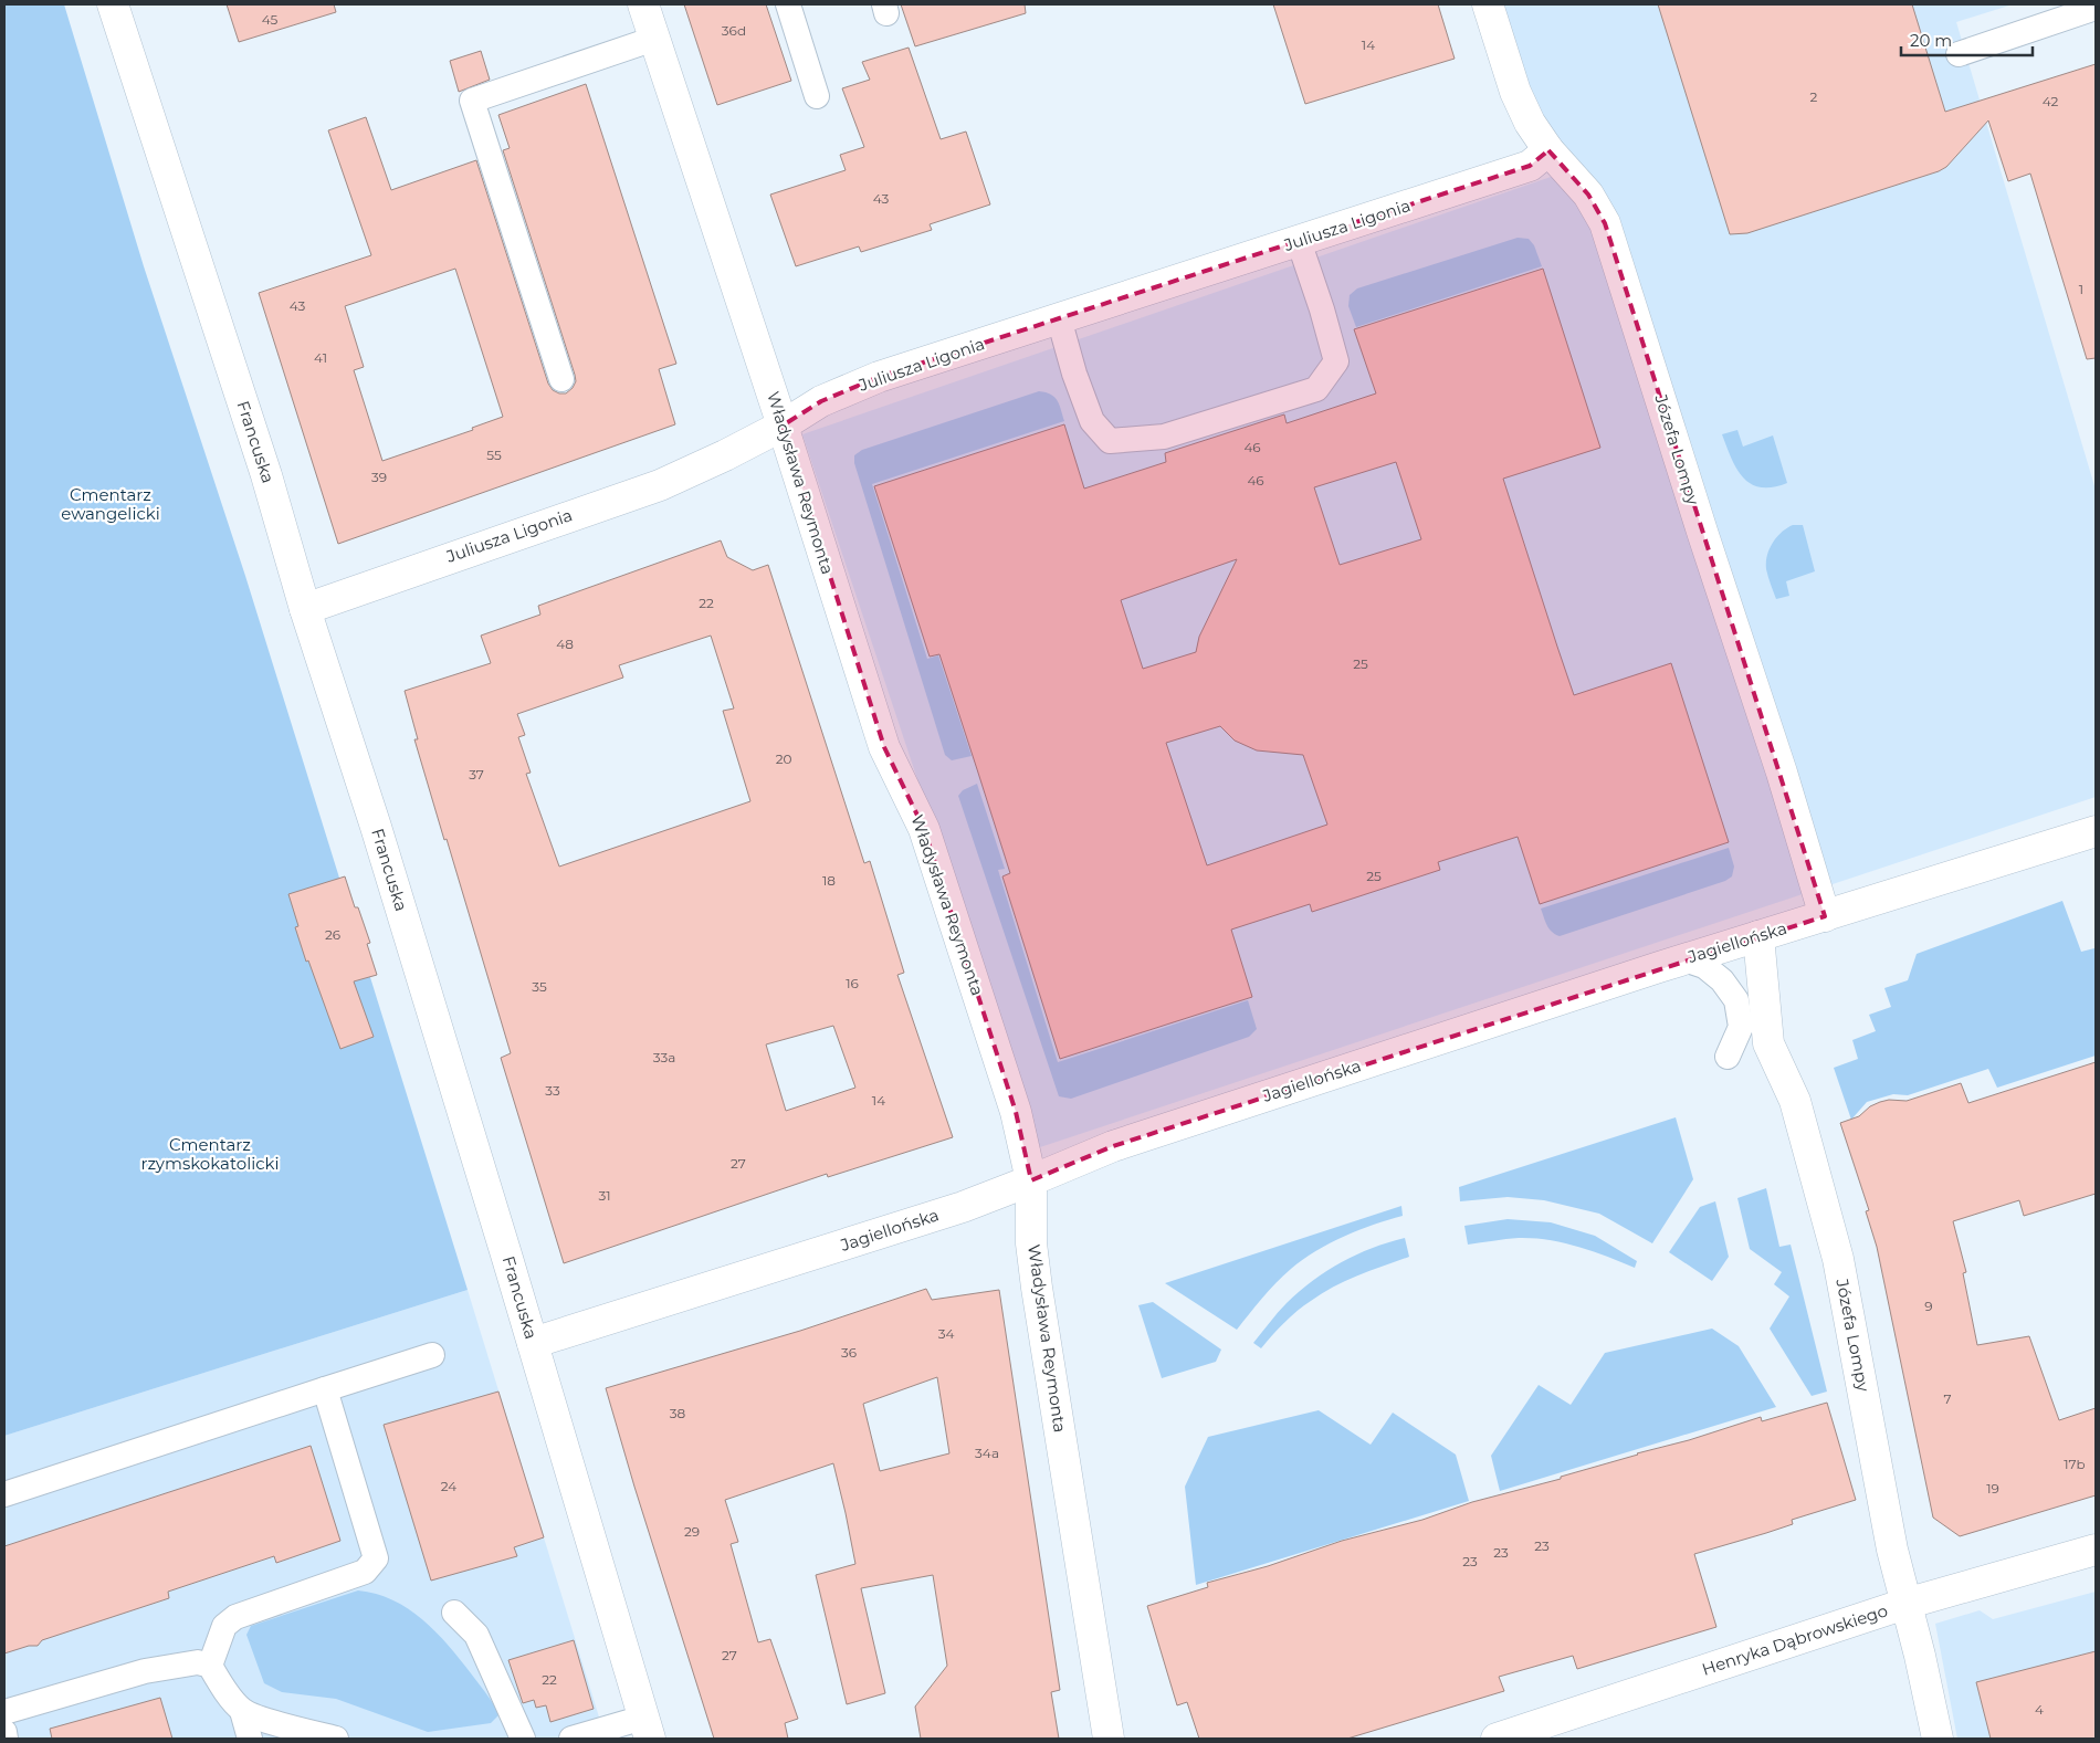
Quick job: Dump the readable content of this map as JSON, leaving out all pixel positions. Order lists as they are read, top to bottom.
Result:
{
  "streets": {
    "street": [
      "Juliusza Ligonia",
      "Francuska",
      "Józefa Lompy",
      "Władysława Reymonta",
      "Jagiellońska",
      "Henryka Dąbrowskiego"
    ]
  },
  "crossings": [
    ["Juliusza Ligonia", "Francuska"],
    ["Juliusza Ligonia", "Józefa Lompy"],
    ["Juliusza Ligonia", "Władysława Reymonta"],
    ["Francuska", "Jagiellońska"],
    ["Józefa Lompy", "Jagiellońska"],
    ["Józefa Lompy", "Henryka Dąbrowskiego"],
    ["Władysława Reymonta", "Jagiellońska"]
  ],
  "parks": ["Cmentarz ewangelicki", "Cmentarz rzymskokatolicki"],
  "house_numbers": [
    "45",
    "36d",
    "14",
    "2",
    "42",
    "43",
    "1",
    "43",
    "41",
    "46",
    "55",
    "39",
    "46",
    "22",
    "48",
    "25",
    "20",
    "37",
    "25",
    "18",
    "26",
    "16",
    "35",
    "33a",
    "33",
    "14",
    "27",
    "31",
    "9",
    "34",
    "36",
    "7",
    "38",
    "34a",
    "17b",
    "24",
    "19",
    "29",
    "23",
    "23",
    "23",
    "27",
    "22",
    "4"
  ],
  "scale_bar": "20 m"
}
